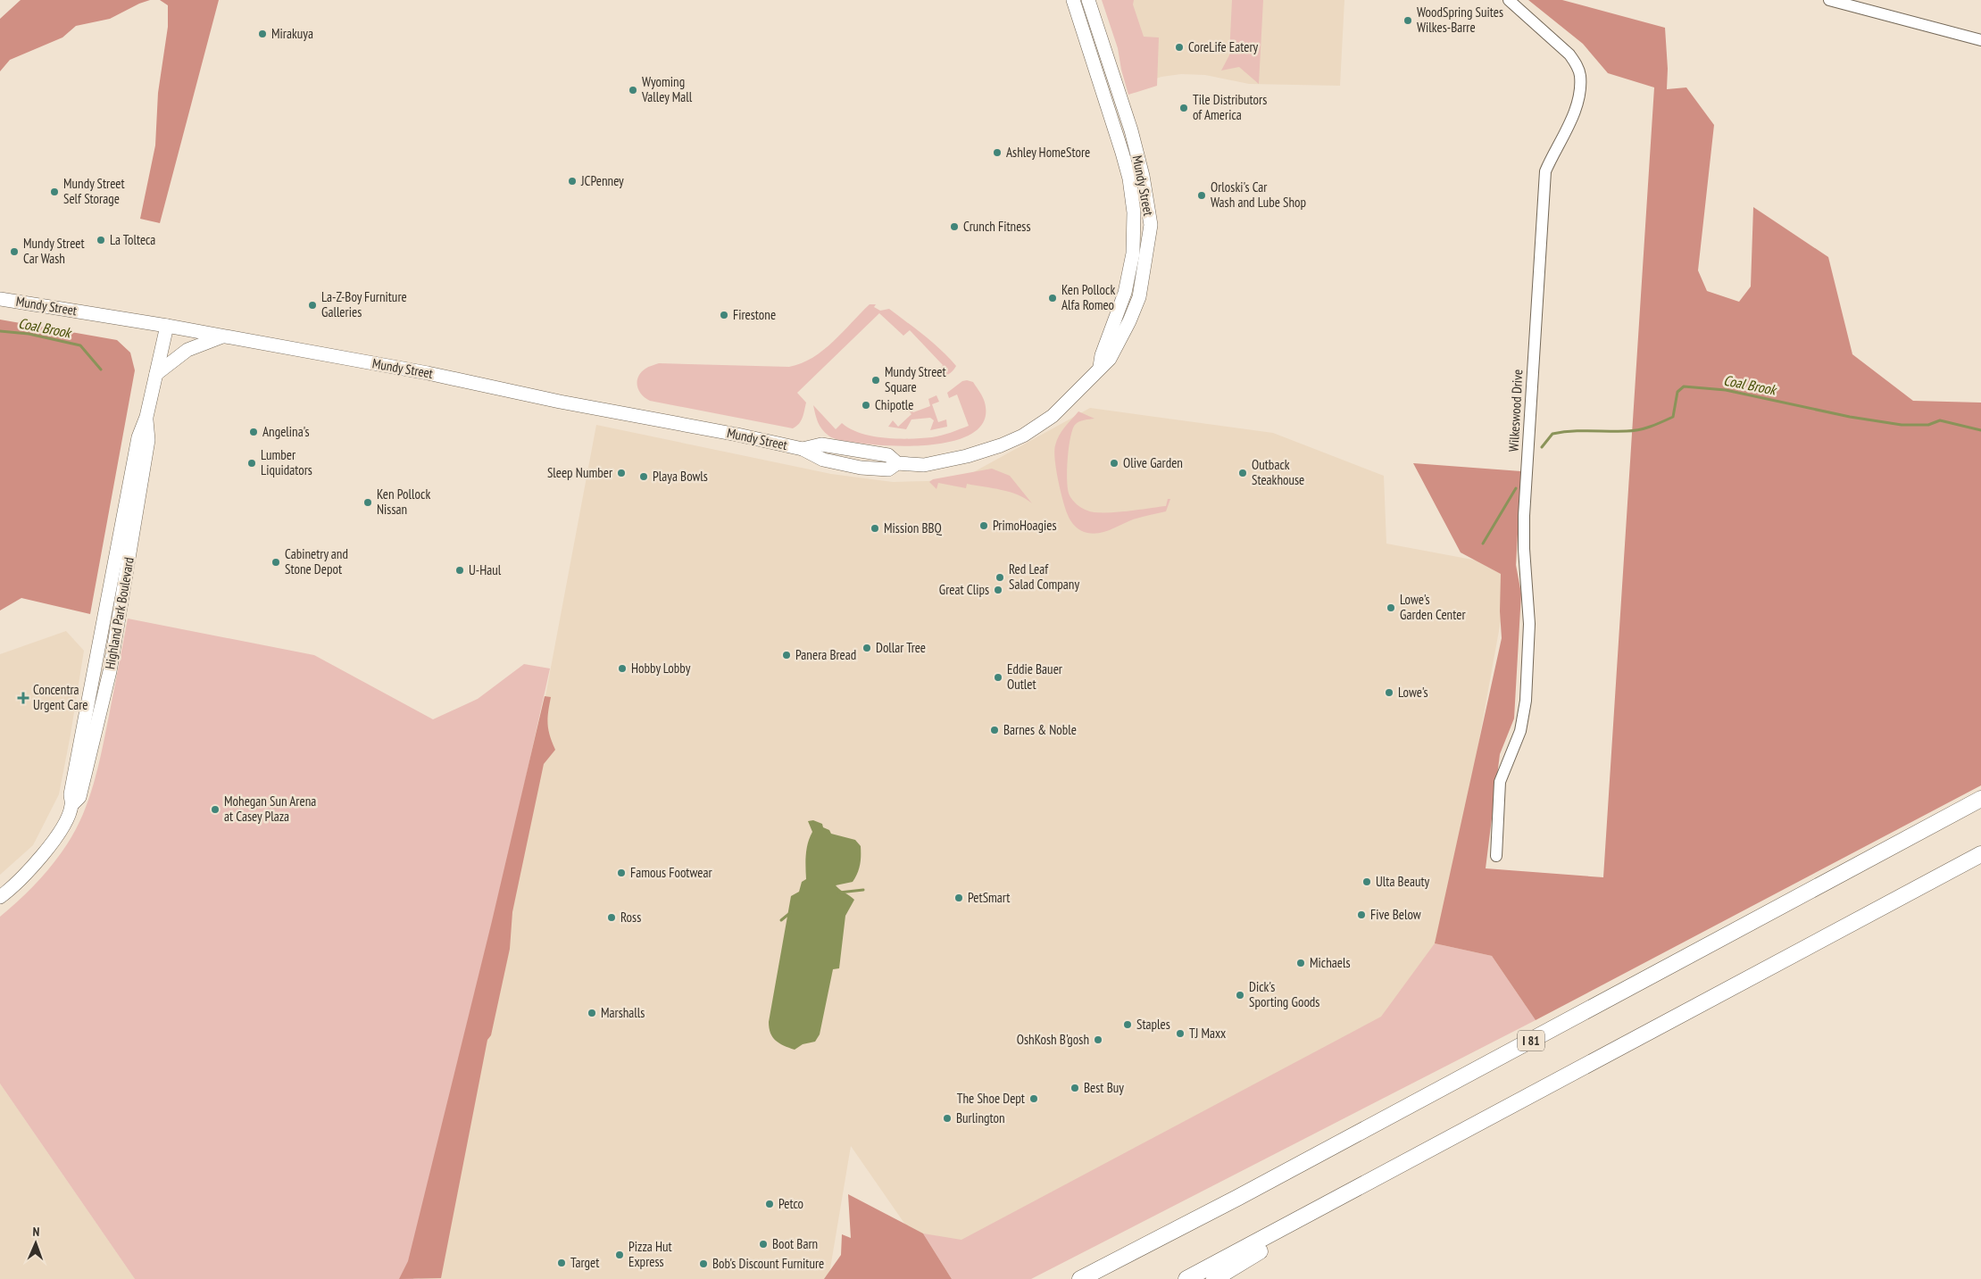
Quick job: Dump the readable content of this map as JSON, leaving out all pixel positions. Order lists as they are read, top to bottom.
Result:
{
  "streets": {
    "highway": ["I 81"],
    "main road": ["Mundy Street", "Highland Park Boulevard"],
    "street": ["Wilkeswood Drive"]
  },
  "crossings": [
    ["Mundy Street", "Highland Park Boulevard"]
  ],
  "water": ["Coal Brook"],
  "places": {
    "other": [
      "WoodSpring Suites Wilkes-Barre",
      "Mirakuya",
      "CoreLife Eatery",
      "Wyoming Valley Mall",
      "Tile Distributors of America",
      "Ashley HomeStore",
      "JCPenney",
      "Mundy Street Self Storage",
      "Orloski's Car Wash and Lube Shop",
      "Crunch Fitness",
      "La Tolteca",
      "Mundy Street Car Wash",
      "Ken Pollock Alfa Romeo",
      "La-Z-Boy Furniture Galleries",
      "Firestone",
      "Mundy Street Square",
      "Chipotle",
      "Angelina's",
      "Lumber Liquidators",
      "Olive Garden",
      "Sleep Number",
      "Outback Steakhouse",
      "Playa Bowls",
      "Ken Pollock Nissan",
      "PrimoHoagies",
      "Mission BBQ",
      "Cabinetry and Stone Depot",
      "U-Haul",
      "Red Leaf Salad Company",
      "Great Clips",
      "Lowe's Garden Center",
      "Dollar Tree",
      "Panera Bread",
      "Hobby Lobby",
      "Eddie Bauer Outlet",
      "Lowe's",
      "Barnes & Noble",
      "Mohegan Sun Arena at Casey Plaza",
      "Famous Footwear",
      "Ulta Beauty",
      "PetSmart",
      "Five Below",
      "Ross",
      "Michaels",
      "Dick's Sporting Goods",
      "Marshalls",
      "Staples",
      "TJ Maxx",
      "OshKosh B'gosh",
      "Best Buy",
      "The Shoe Dept",
      "Burlington",
      "Petco",
      "Boot Barn",
      "Pizza Hut Express",
      "Target",
      "Bob's Discount Furniture"
    ],
    "health": ["Concentra Urgent Care"]
  },
  "north": "top"
}
